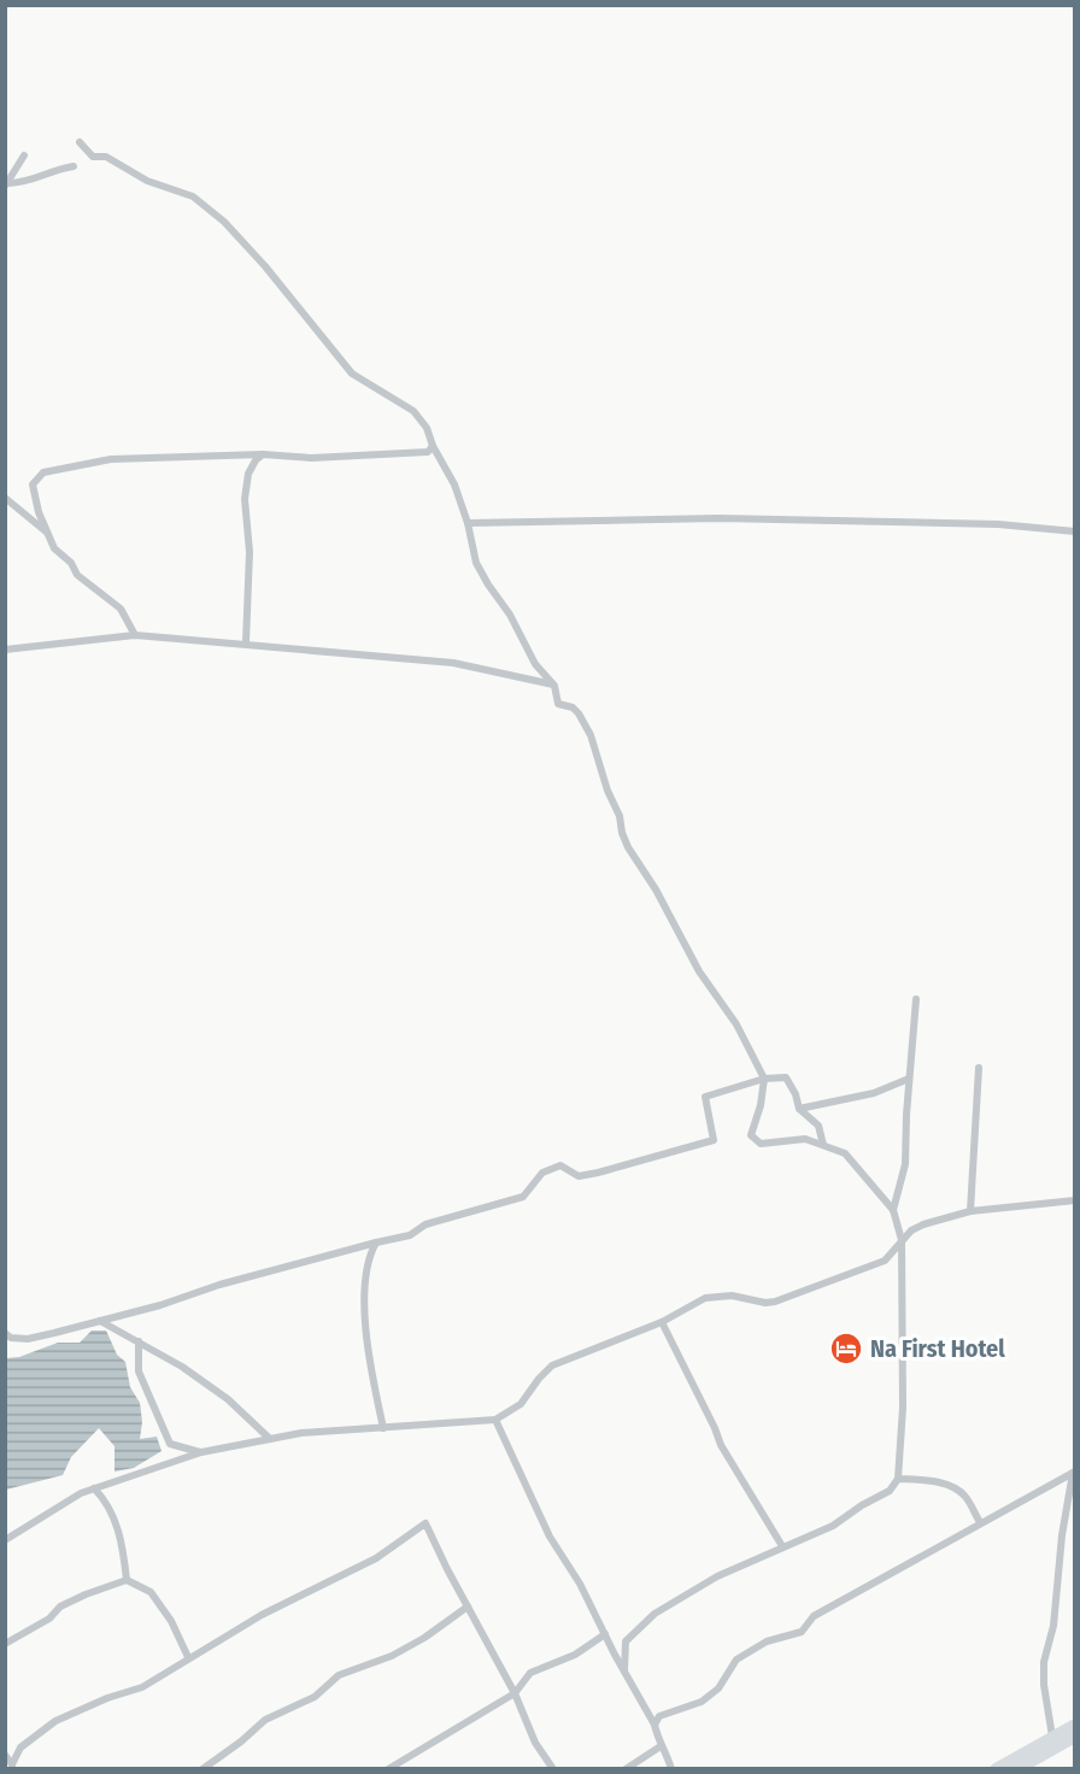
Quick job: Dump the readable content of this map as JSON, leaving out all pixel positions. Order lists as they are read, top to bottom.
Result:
{
  "places": {
    "hotel": ["Na First Hotel"]
  }
}
